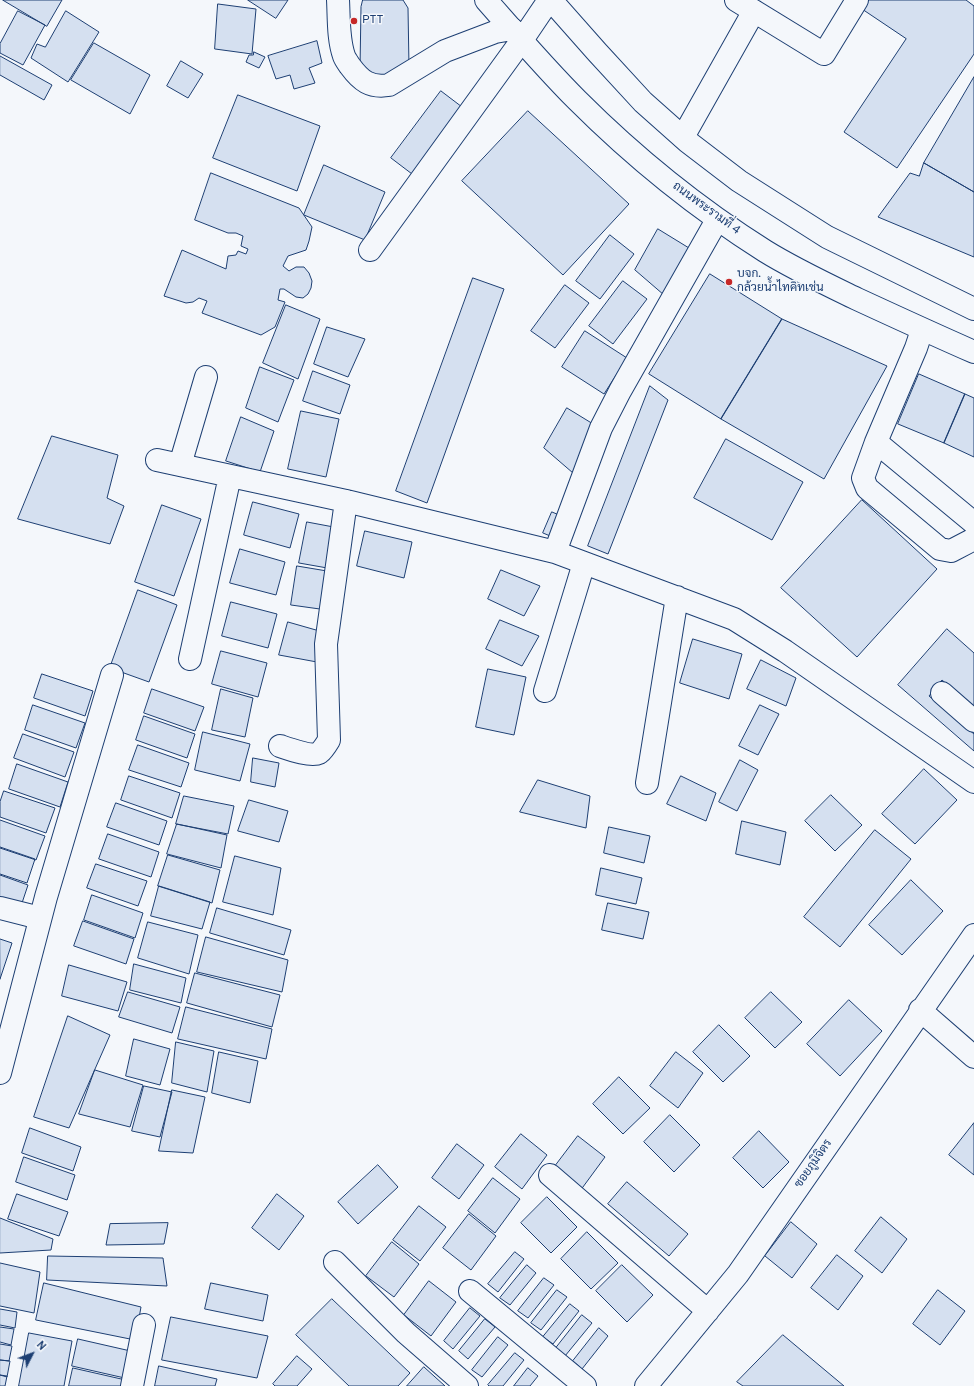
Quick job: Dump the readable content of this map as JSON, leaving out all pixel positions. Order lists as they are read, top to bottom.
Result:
{
  "streets": {
    "street": ["ถนนพระรามที่ 4", "ซอยภูมิจิตร"]
  },
  "places": ["PTT", "บจก. กล้วยน้ำไทคิทเช่น"],
  "north": "top right"
}
